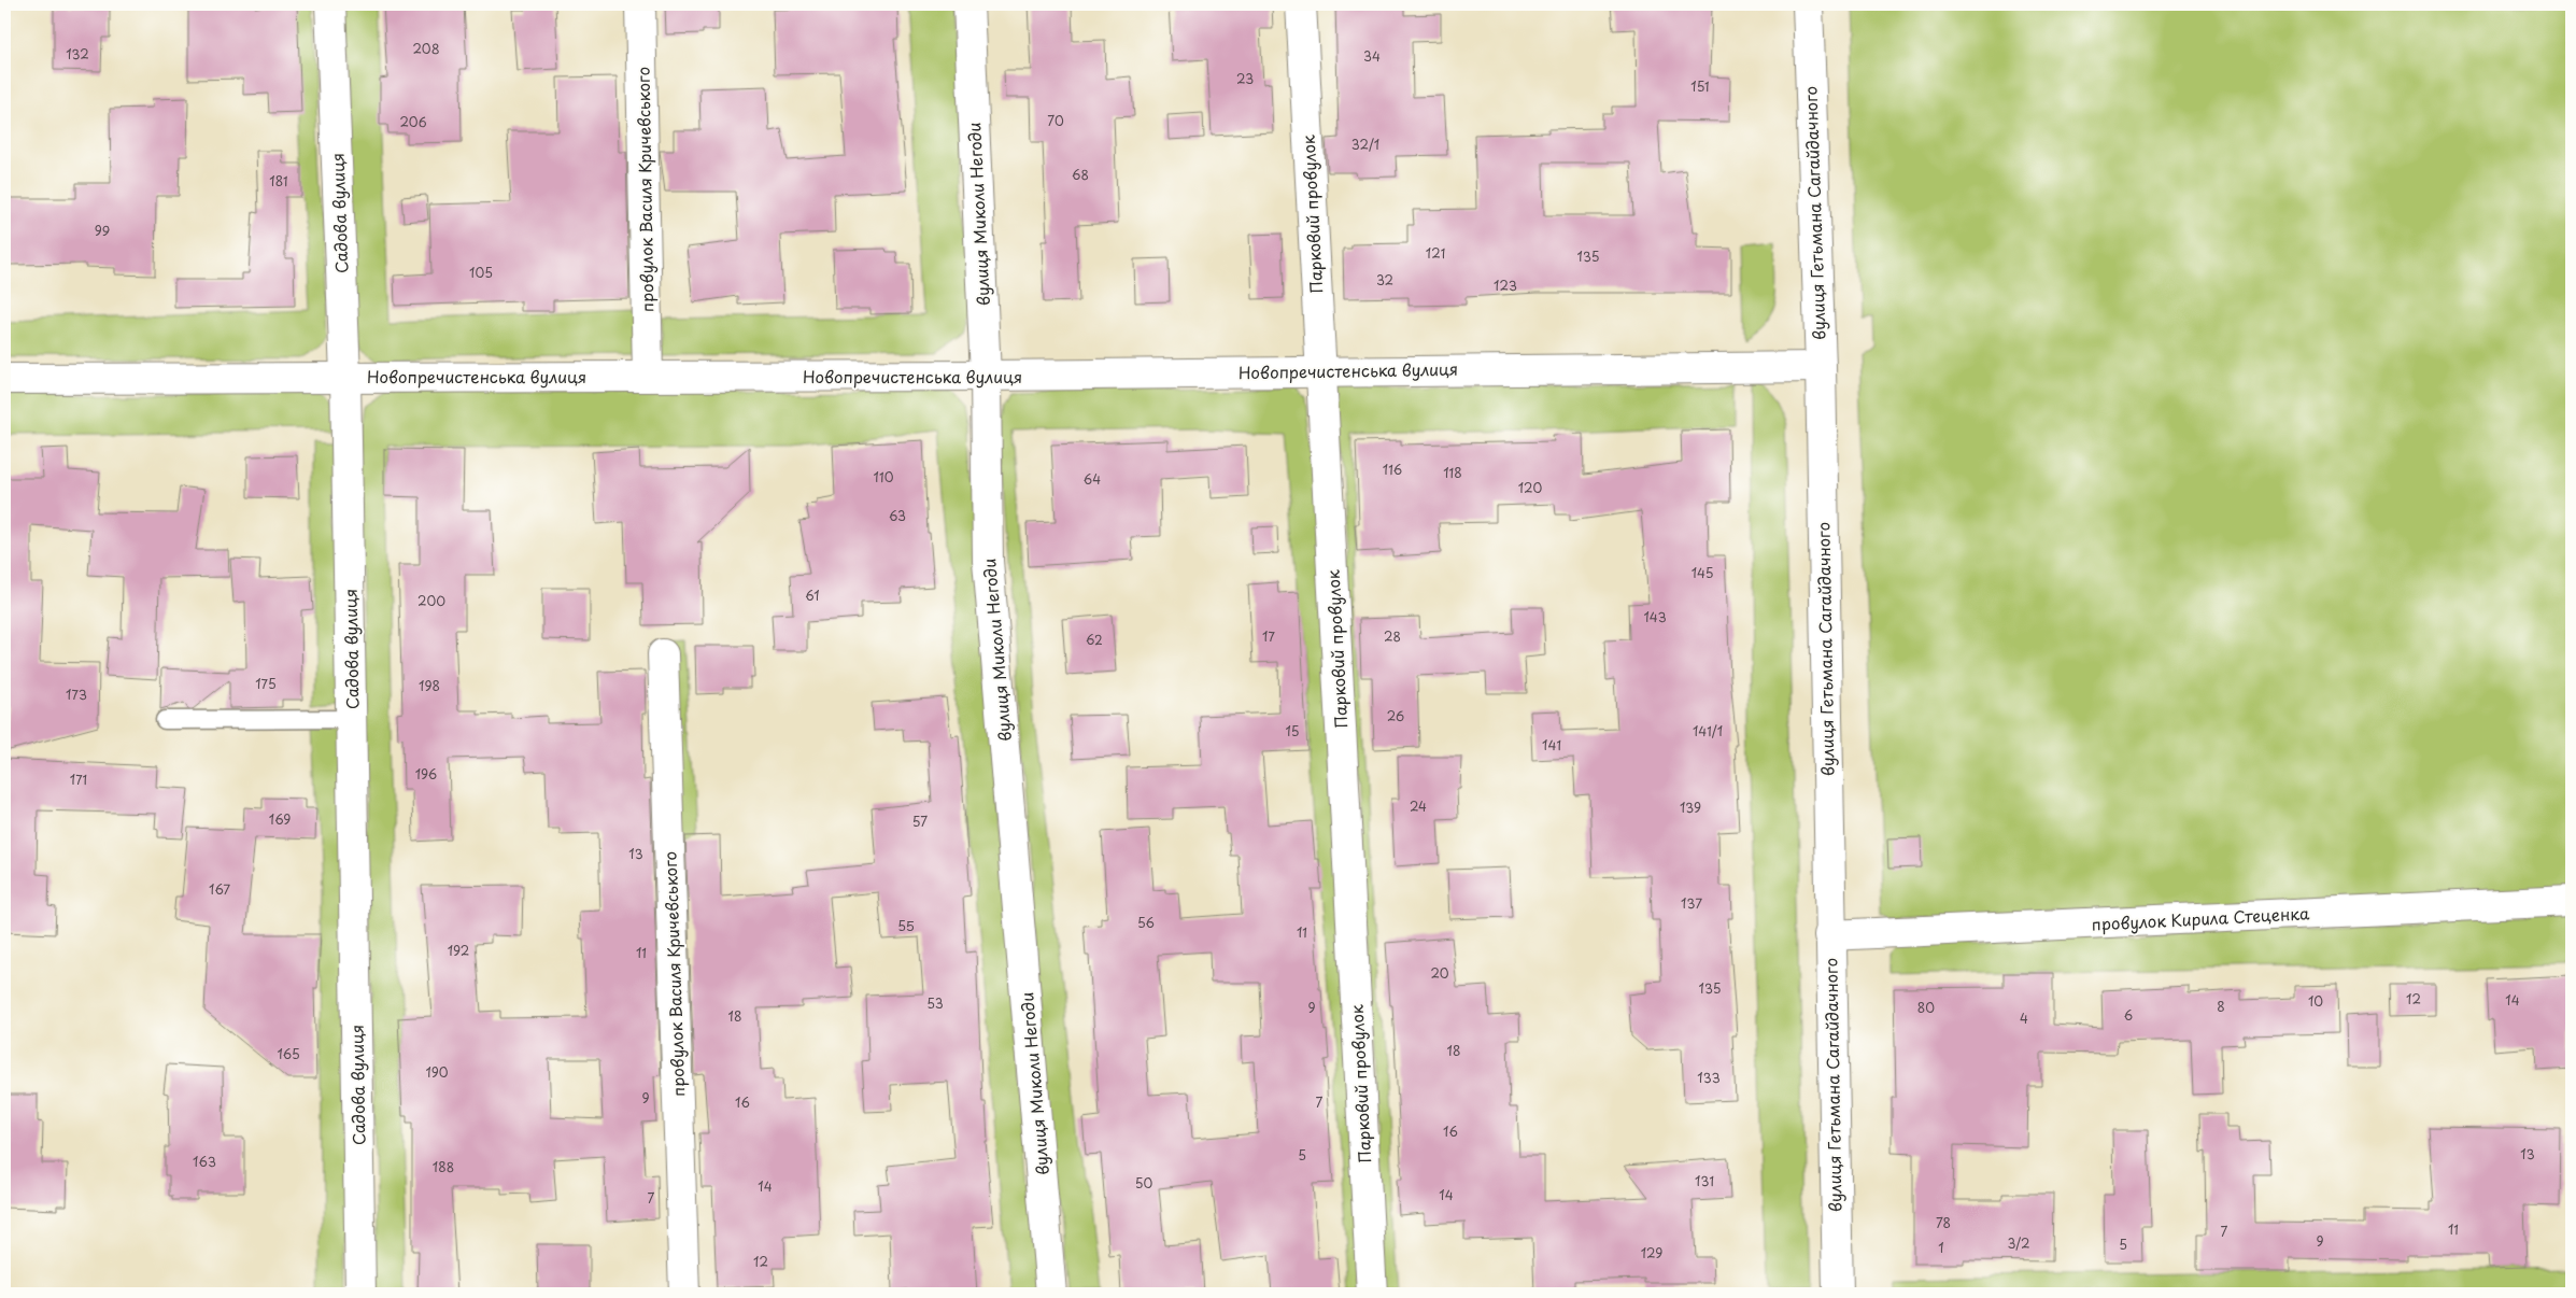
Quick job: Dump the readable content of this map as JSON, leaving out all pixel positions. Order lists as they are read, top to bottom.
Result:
{
  "streets": {
    "street": [
      "провулок Василя Кричевського",
      "Садова вулиця",
      "вулиця Гетьмана Сагайдачного",
      "вулиця Миколи Негоди",
      "Парковий провулок",
      "Новопречистенська вулиця",
      "провулок Кирила Стеценка"
    ]
  },
  "crossings": [
    ["провулок Василя Кричевського", "Новопречистенська вулиця"],
    ["Садова вулиця", "Новопречистенська вулиця"],
    ["вулиця Гетьмана Сагайдачного", "Новопречистенська вулиця"],
    ["вулиця Гетьмана Сагайдачного", "провулок Кирила Стеценка"],
    ["вулиця Миколи Негоди", "Новопречистенська вулиця"],
    ["Парковий провулок", "Новопречистенська вулиця"]
  ],
  "house_numbers": [
    "208",
    "132",
    "34",
    "23",
    "151",
    "70",
    "206",
    "32/1",
    "68",
    "181",
    "99",
    "121",
    "135",
    "105",
    "32",
    "123",
    "116",
    "118",
    "110",
    "64",
    "120",
    "63",
    "145",
    "61",
    "200",
    "143",
    "17",
    "28",
    "62",
    "175",
    "198",
    "173",
    "26",
    "15",
    "141/1",
    "141",
    "196",
    "171",
    "24",
    "139",
    "169",
    "57",
    "13",
    "167",
    "137",
    "56",
    "55",
    "11",
    "192",
    "11",
    "20",
    "135",
    "12",
    "14",
    "10",
    "53",
    "8",
    "9",
    "80",
    "6",
    "18",
    "4",
    "18",
    "165",
    "190",
    "133",
    "9",
    "16",
    "7",
    "16",
    "13",
    "5",
    "163",
    "188",
    "131",
    "50",
    "14",
    "14",
    "7",
    "78",
    "11",
    "7",
    "9",
    "3/2",
    "5",
    "1",
    "129",
    "12"
  ]
}
